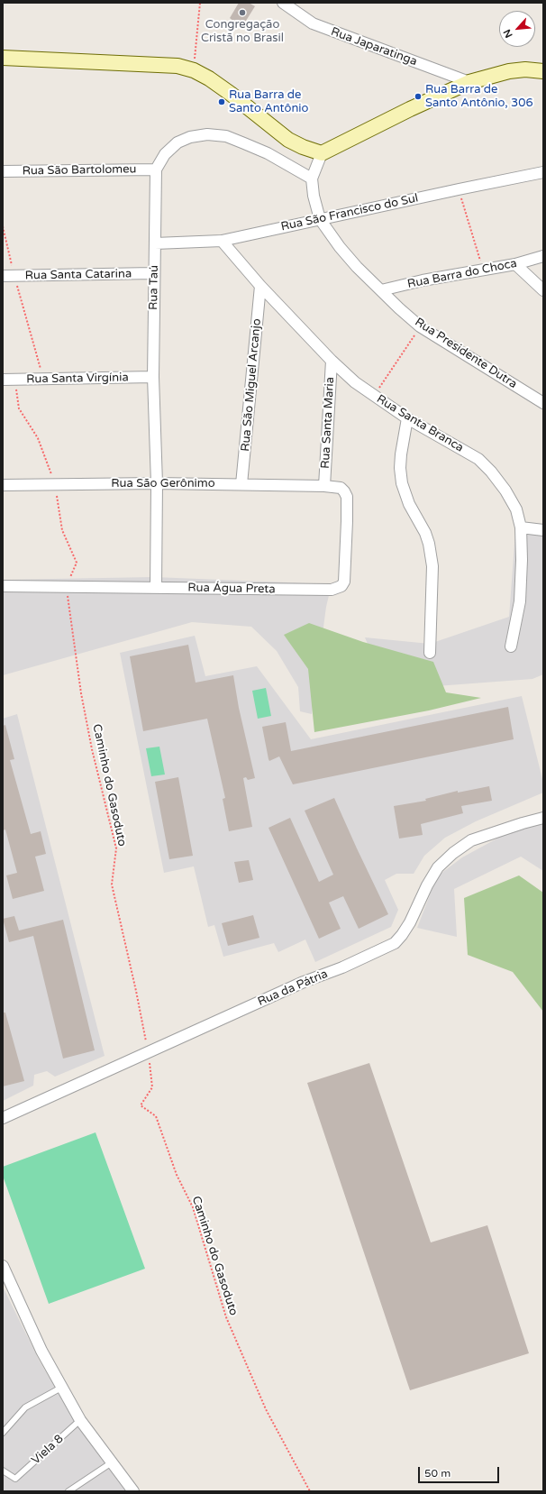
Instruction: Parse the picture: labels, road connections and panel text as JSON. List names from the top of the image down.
{
  "streets": {
    "street": [
      "Rua Japaratinga",
      "Rua São Bartolomeu",
      "Rua São Francisco do Sul",
      "Rua Barra do Choca",
      "Rua Santa Catarina",
      "Rua Taú",
      "Rua Presidente Dutra",
      "Rua Santa Virgínia",
      "Rua São Miguel Arcanjo",
      "Rua Santa Maria",
      "Rua Santa Branca",
      "Rua São Gerônimo",
      "Rua Água Preta",
      "Rua da Pátria"
    ],
    "lane": ["Viela 8"],
    "path": ["Caminho do Gasoduto"]
  },
  "crossings": [
    ["Rua São Bartolomeu", "Rua Taú"],
    ["Rua São Francisco do Sul", "Rua Taú"],
    ["Rua São Francisco do Sul", "Rua Presidente Dutra"],
    ["Rua São Francisco do Sul", "Rua Santa Branca"],
    ["Rua Barra do Choca", "Rua Presidente Dutra"],
    ["Rua Santa Catarina", "Rua Taú"],
    ["Rua Taú", "Rua Santa Virgínia"],
    ["Rua Taú", "Rua São Gerônimo"],
    ["Rua Taú", "Rua Água Preta"],
    ["Rua São Miguel Arcanjo", "Rua Santa Branca"],
    ["Rua São Miguel Arcanjo", "Rua São Gerônimo"],
    ["Rua Santa Maria", "Rua Santa Branca"],
    ["Rua Santa Maria", "Rua São Gerônimo"],
    ["Rua Santa Maria", "Rua Água Preta"],
    ["Rua São Gerônimo", "Rua Água Preta"],
    ["Rua Água Preta", "Caminho do Gasoduto"],
    ["Caminho do Gasoduto", "Rua da Pátria"]
  ],
  "places": ["Congregação Cristã no Brasil", "Rua Barra de Santo Antônio, 306", "Rua Barra de Santo Antônio"],
  "scale_bar": "50 m",
  "north": "bottom left"
}
